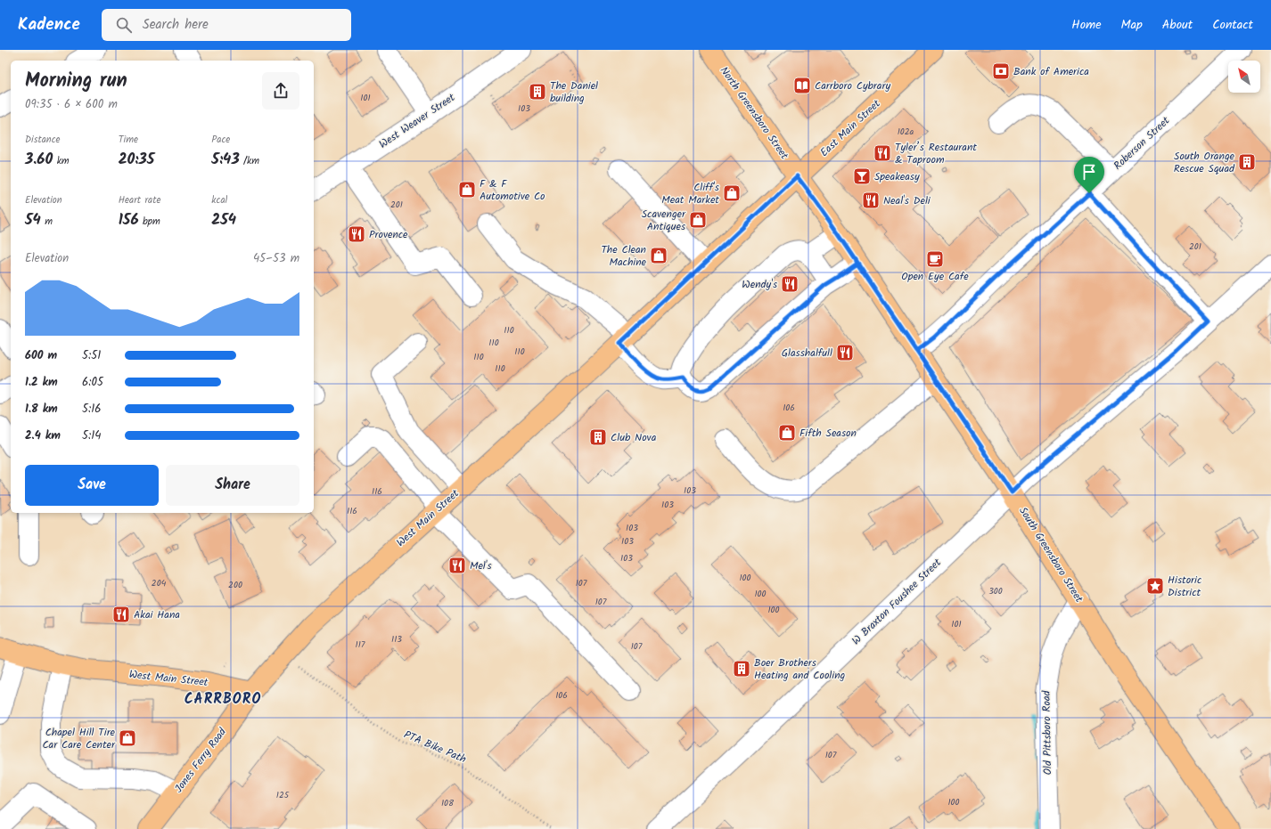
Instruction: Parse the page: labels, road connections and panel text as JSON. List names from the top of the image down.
{
  "streets": {
    "main road": [
      "North Greensboro Street",
      "East Main Street",
      "West Main Street",
      "South Greensboro Street",
      "Jones Ferry Road"
    ],
    "street": [
      "West Weaver Street",
      "Roberson Street",
      "W Braxton Foushee Street",
      "Old Pittsboro Road"
    ],
    "path": ["PTA Bike Path"]
  },
  "crossings": [
    ["North Greensboro Street", "East Main Street"],
    ["North Greensboro Street", "West Main Street"],
    ["North Greensboro Street", "South Greensboro Street"],
    ["East Main Street", "West Main Street"],
    ["East Main Street", "South Greensboro Street"],
    ["Roberson Street", "South Greensboro Street"],
    ["West Main Street", "South Greensboro Street"],
    ["West Main Street", "Jones Ferry Road"],
    ["South Greensboro Street", "W Braxton Foushee Street"],
    ["South Greensboro Street", "Old Pittsboro Road"]
  ],
  "districts": ["CARRBORO"],
  "places": {
    "bank": ["Bank of America"],
    "library": ["Carrboro Cybrary"],
    "building": [
      "The Daniel building",
      "South Orange Rescue Squad",
      "Club Nova",
      "Boer Brothers Heating and Cooling"
    ],
    "restaurant": [
      "Tyler’s Restaurant & Taproom",
      "Neal's Deli",
      "Provence",
      "Wendy's",
      "Glasshalfull",
      "Mel's",
      "Akai Hana"
    ],
    "bar": ["Speakeasy"],
    "shop": [
      "F & F Automotive Co",
      "Cliff's Meat Market",
      "Scavenger Antiques",
      "The Clean Machine",
      "Fifth Season",
      "Chapel Hill Tire Car Care Center"
    ],
    "cafe": ["Open Eye Cafe"],
    "place": ["Historic District"]
  },
  "house_numbers": [
    "101",
    "103",
    "102a",
    "201",
    "201",
    "110",
    "110",
    "110",
    "110",
    "110",
    "106",
    "103",
    "116",
    "103",
    "116",
    "103",
    "103",
    "103",
    "100",
    "204",
    "107",
    "200",
    "300",
    "100",
    "107",
    "100",
    "101",
    "113",
    "117",
    "107",
    "106",
    "107",
    "125",
    "100",
    "108"
  ],
  "north": "top left",
  "page": {
    "header": "Kadence",
    "search": "Search here",
    "nav": [
      "Home",
      "Map",
      "About",
      "Contact"
    ],
    "heading": ["Morning run", "09:35 · 6 × 600 m"],
    "stats": [
      ["Distance", "3.60 km"],
      ["Time", "20:35"],
      ["Pace", "5:43 /km"],
      ["Elevation", "54 m"],
      ["Heart rate", "156 bpm"],
      ["kcal", "254"]
    ],
    "chart": ["Elevation", "45–53 m"],
    "list": [
      {
        "name": "600 m",
        "note": "5:51"
      },
      {
        "name": "1.2 km",
        "note": "6:05"
      },
      {
        "name": "1.8 km",
        "note": "5:16"
      },
      {
        "name": "2.4 km",
        "note": "5:14"
      }
    ],
    "buttons": ["Save", "Share"]
  }
}
